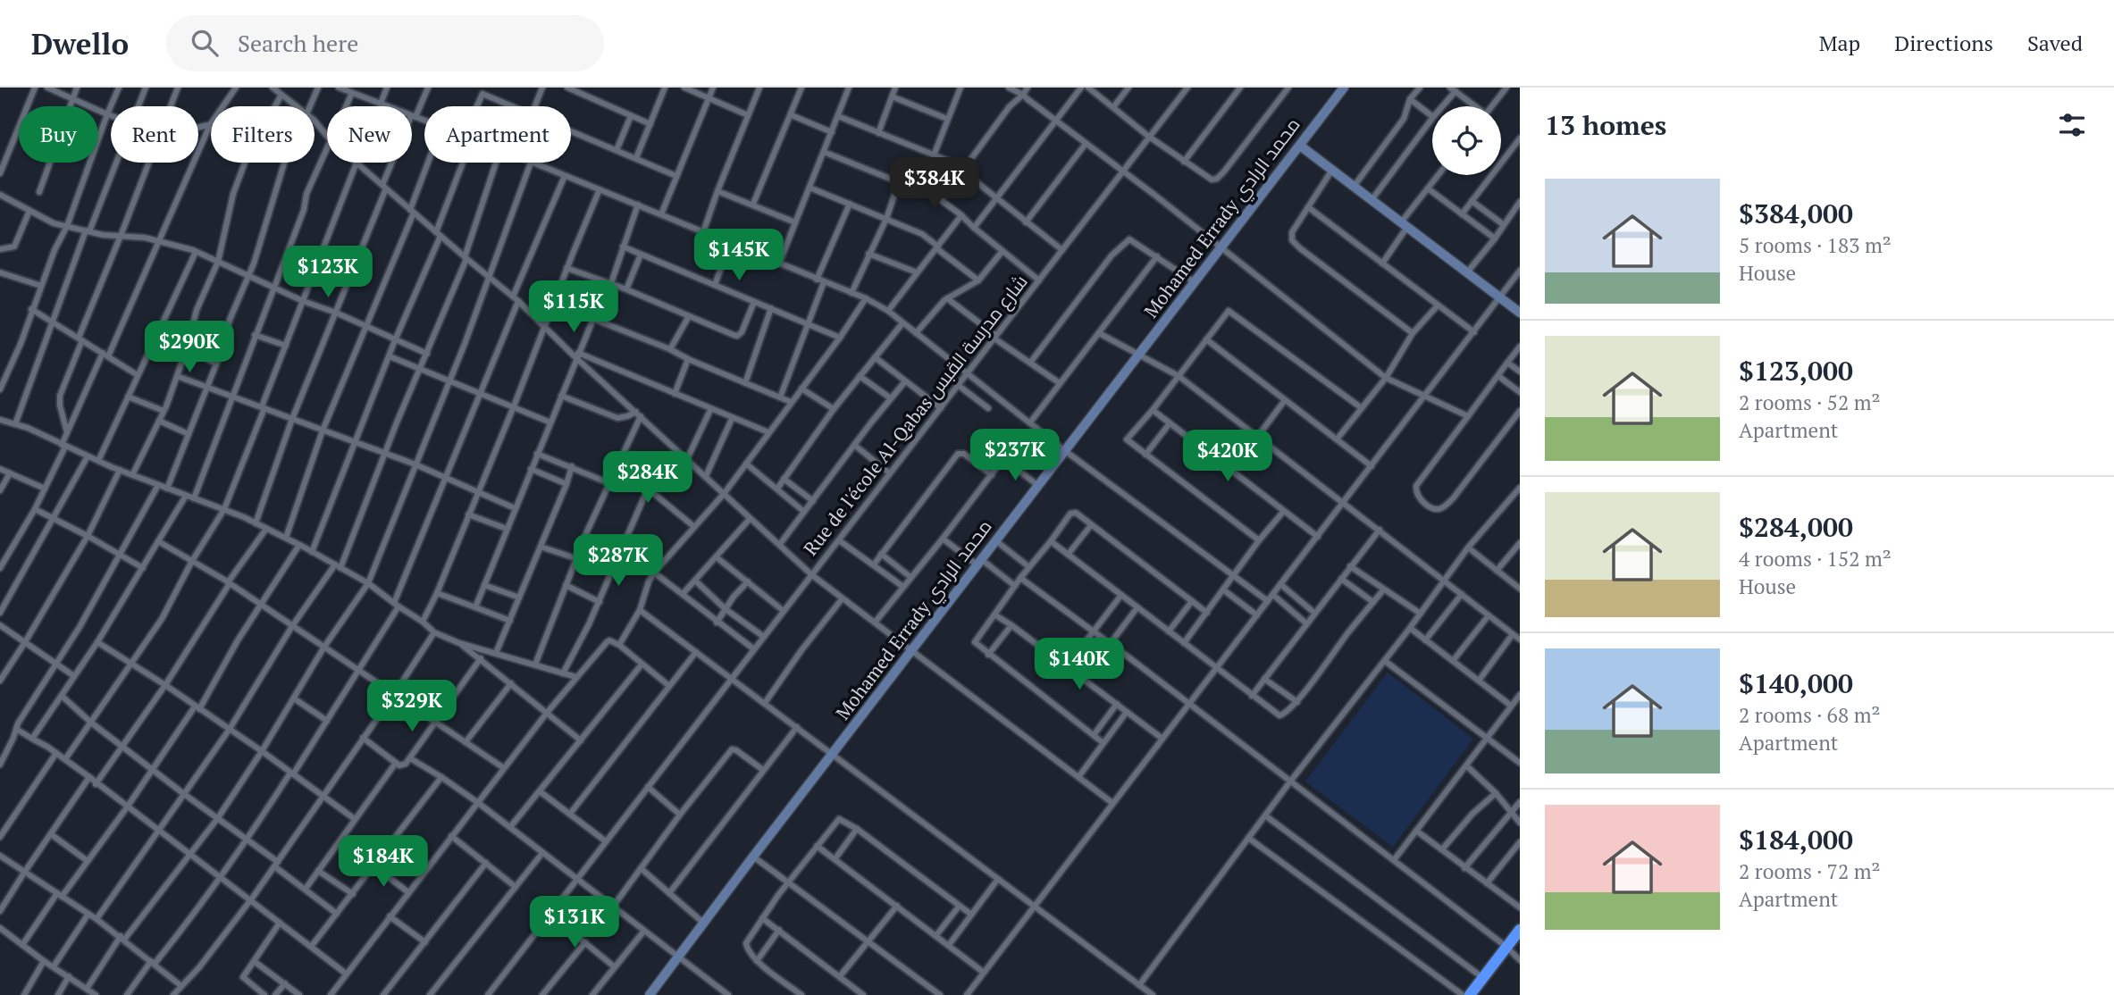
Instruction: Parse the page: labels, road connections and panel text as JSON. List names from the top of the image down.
{
  "streets": {
    "street": ["Mohamed Errady محمد الرادي", "Rue de l'école Al-Qabas شارع مدرسة القبس"]
  },
  "page": {
    "header": "Dwello",
    "search": "Search here",
    "nav": ["Map", "Directions", "Saved"],
    "heading": "13 homes",
    "chip": [
      "Buy",
      "Rent",
      "Filters",
      "New",
      "Apartment"
    ],
    "price": [
      "$384K",
      "$145K",
      "$123K",
      "$115K",
      "$290K",
      "$237K",
      "$420K",
      "$284K",
      "$287K",
      "$140K",
      "$329K",
      "$184K",
      "$131K"
    ],
    "list": [
      {
        "name": "$384,000",
        "note": "5 rooms · 183 m² · House"
      },
      {
        "name": "$123,000",
        "note": "2 rooms · 52 m² · Apartment"
      },
      {
        "name": "$284,000",
        "note": "4 rooms · 152 m² · House"
      },
      {
        "name": "$140,000",
        "note": "2 rooms · 68 m² · Apartment"
      },
      {
        "name": "$184,000",
        "note": "2 rooms · 72 m² · Apartment"
      }
    ]
  }
}
